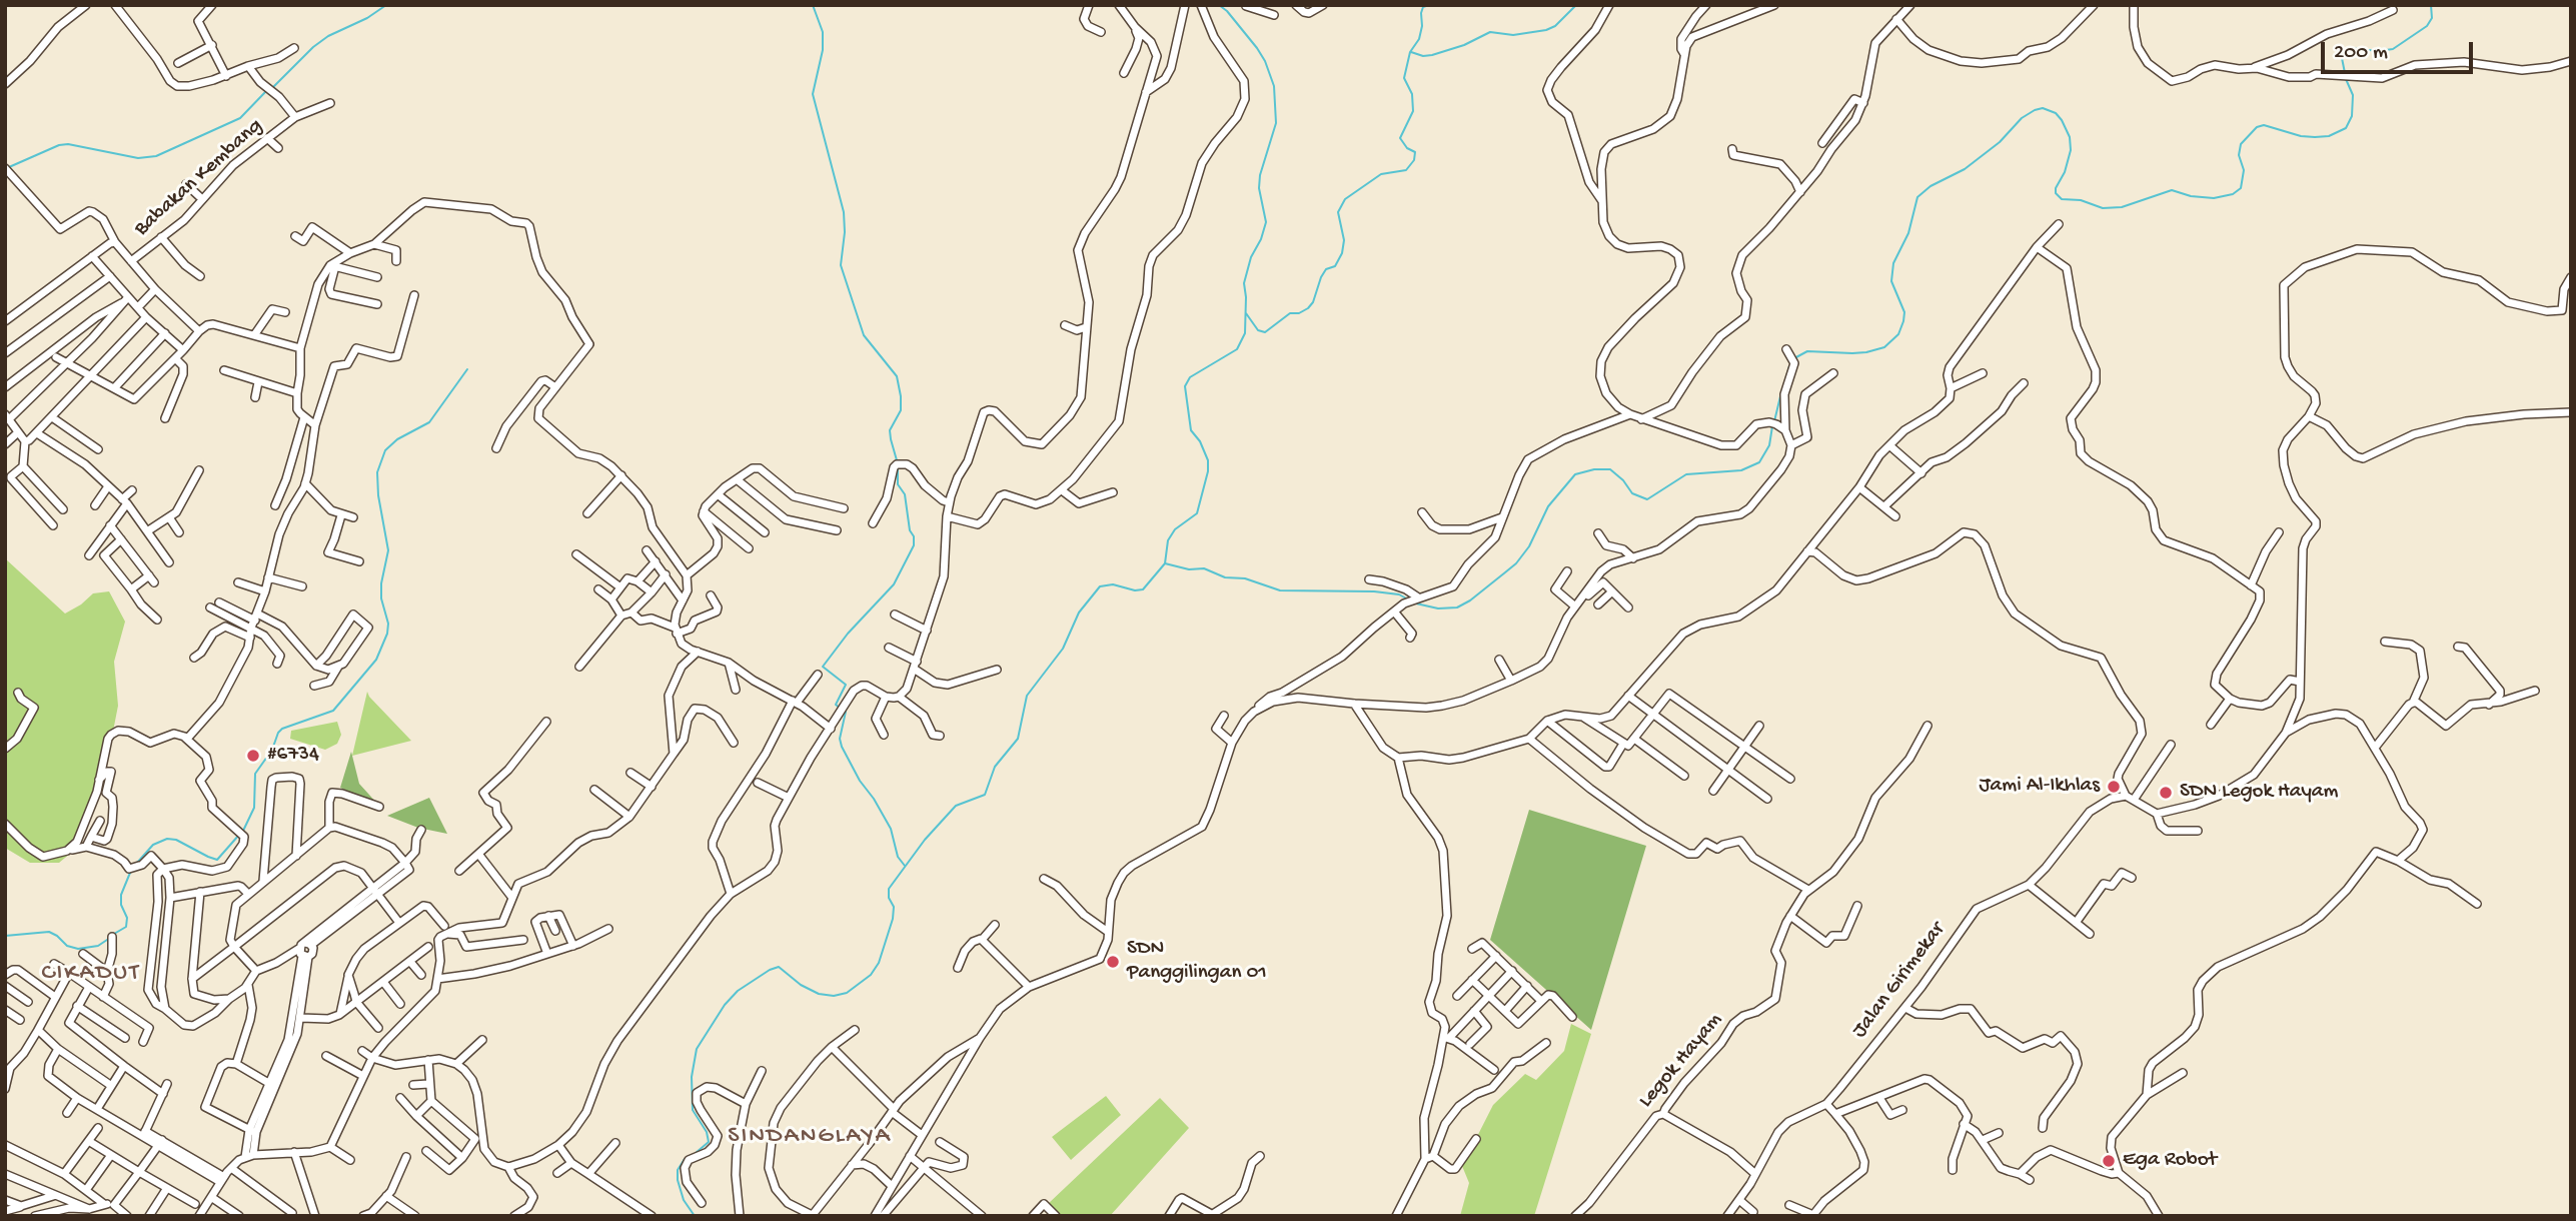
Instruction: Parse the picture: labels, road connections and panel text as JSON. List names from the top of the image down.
{
  "streets": {
    "street": ["Babakan Kembang", "Jalan Girimekar", "Legok Hayam"]
  },
  "districts": ["CIKADUT", "SINDANGLAYA"],
  "places": [
    "#6734",
    "Jami Al-Ikhlas",
    "SDN Legok Hayam",
    "SDN Panggilingan 01",
    "Ega Robot"
  ],
  "scale_bar": "200 m"
}
